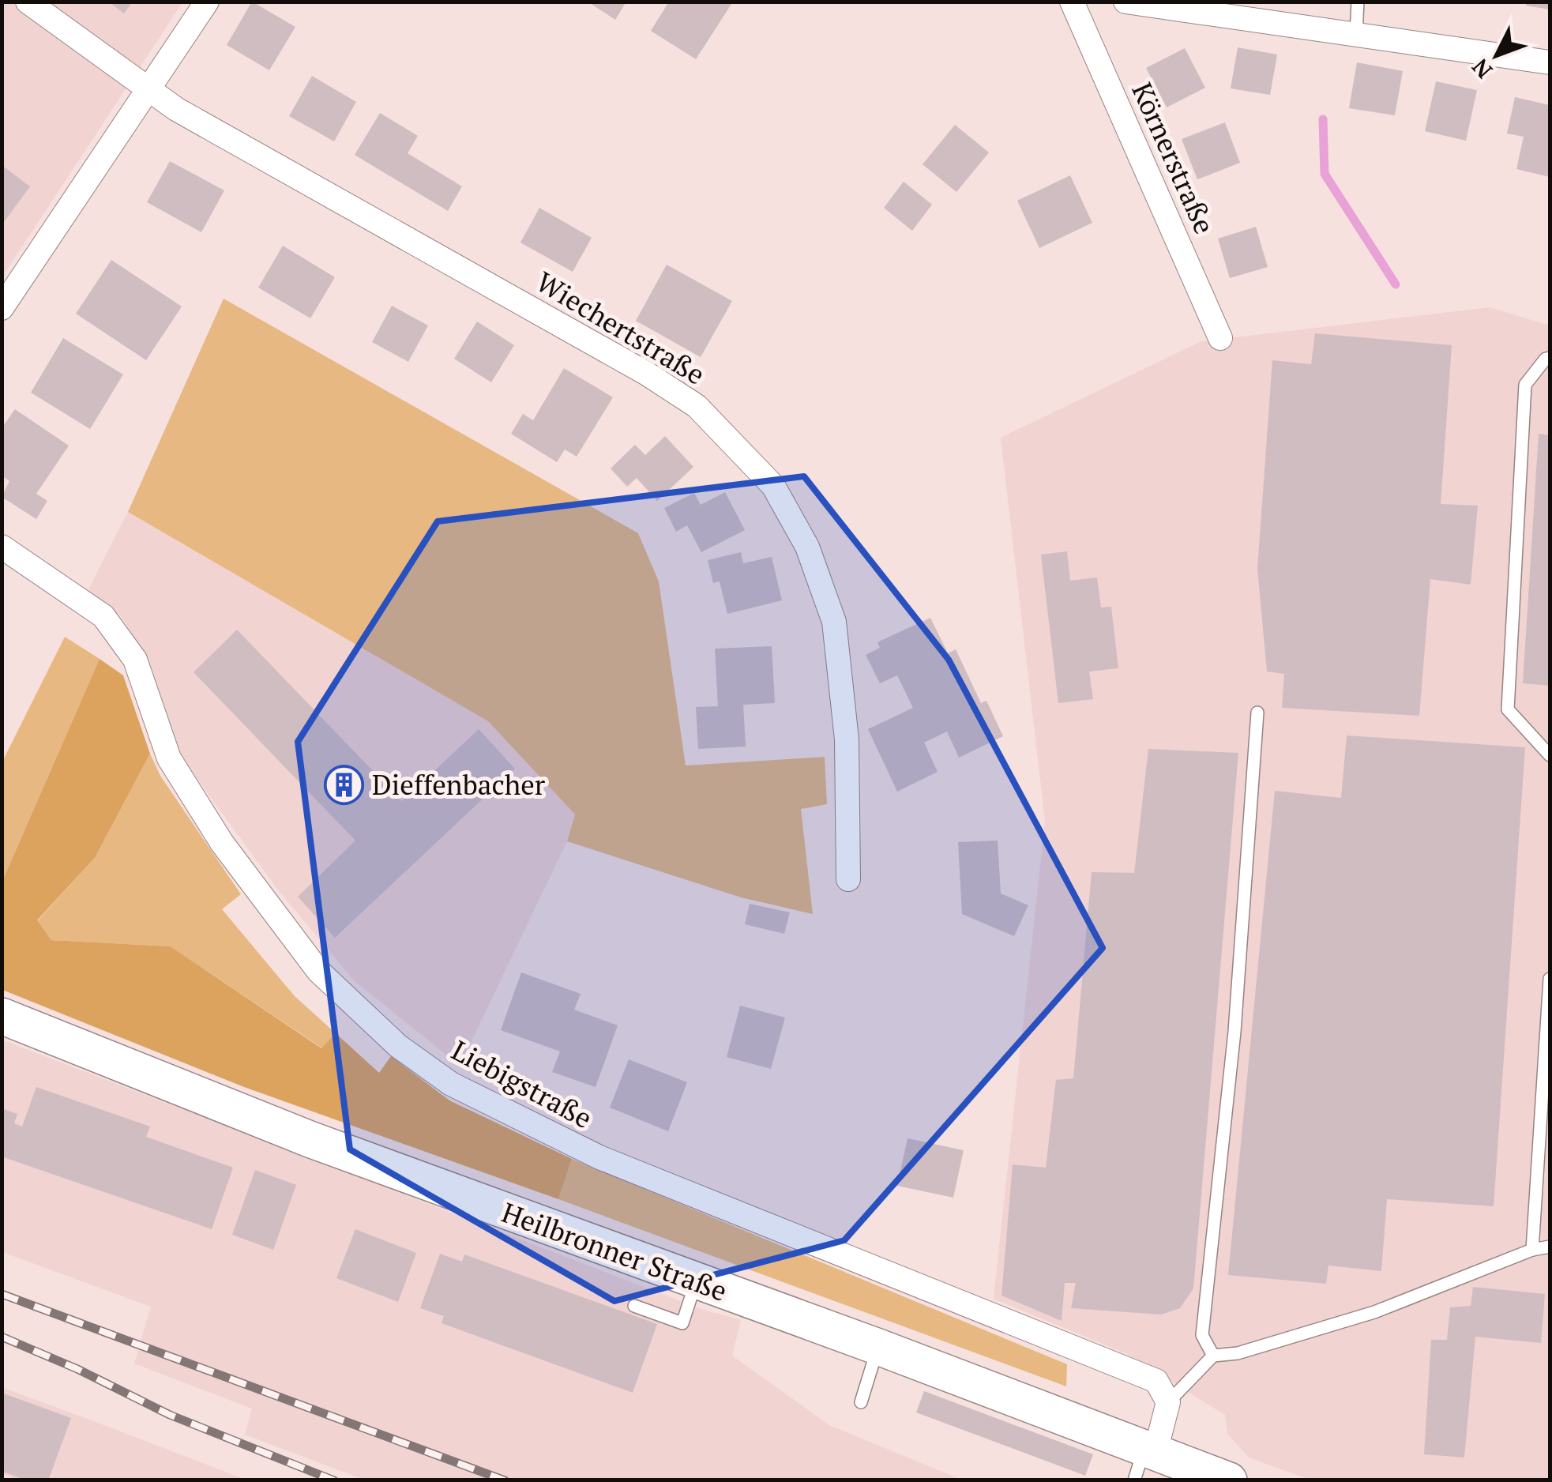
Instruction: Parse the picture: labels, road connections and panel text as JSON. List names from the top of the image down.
{
  "streets": {
    "street": [
      "Körnerstraße",
      "Wiechertstraße",
      "Liebigstraße",
      "Heilbronner Straße"
    ]
  },
  "places": {
    "building": ["Dieffenbacher"]
  },
  "north": "bottom left"
}
